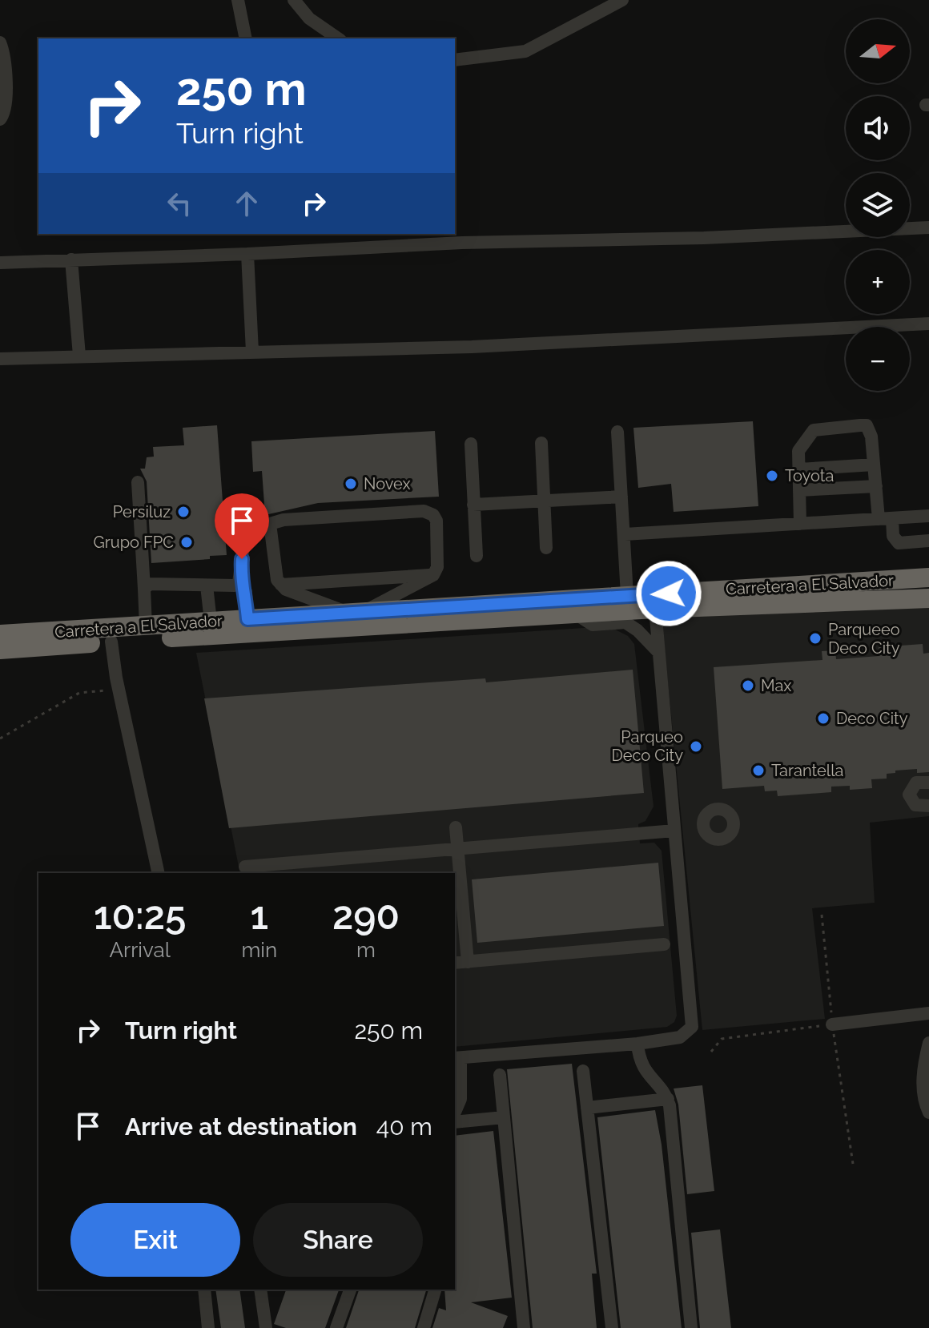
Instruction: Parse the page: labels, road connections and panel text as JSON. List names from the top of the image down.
{
  "streets": {
    "highway": ["Carretera a El Salvador"]
  },
  "places": [
    "Toyota",
    "Novex",
    "Persiluz",
    "Grupo FPC",
    "Parqueeo Deco City",
    "Max",
    "Deco City",
    "Parqueo Deco City",
    "Tarantella"
  ],
  "north": "right",
  "page": {
    "map_buttons": ["+", "−"],
    "turn": ["250 m", "Turn right"],
    "eta": [
      "10:25",
      "Arrival",
      "1",
      "min",
      "290",
      "m"
    ],
    "list": [
      {
        "name": "Turn right",
        "value": "250 m"
      },
      {
        "name": "Arrive at destination",
        "value": "40 m"
      }
    ],
    "buttons": ["Exit", "Share"]
  }
}
